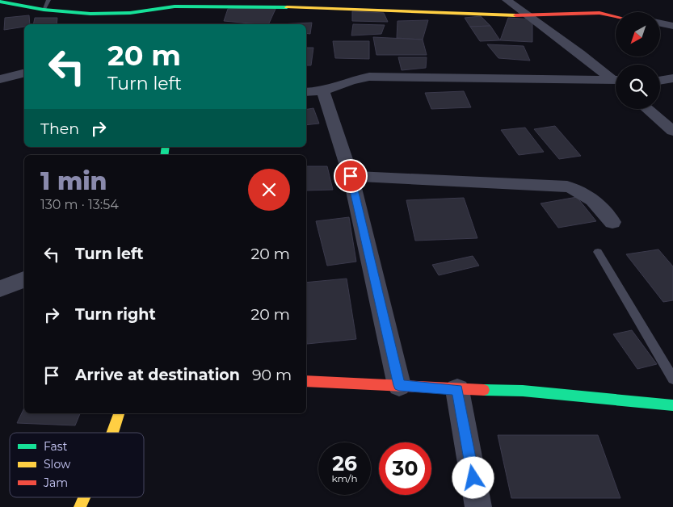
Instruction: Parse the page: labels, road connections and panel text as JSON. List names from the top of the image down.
{
  "legend": ["Fast", "Slow", "Jam"],
  "north": "bottom left",
  "page": {
    "turn": ["20 m", "Turn left"],
    "then": "Then",
    "heading": ["1 min", "130 m · 13:54"],
    "list": [
      {
        "name": "Turn left",
        "value": "20 m"
      },
      {
        "name": "Turn right",
        "value": "20 m"
      },
      {
        "name": "Arrive at destination",
        "value": "90 m"
      }
    ],
    "speed": "26 km/h",
    "limit": "30"
  }
}
